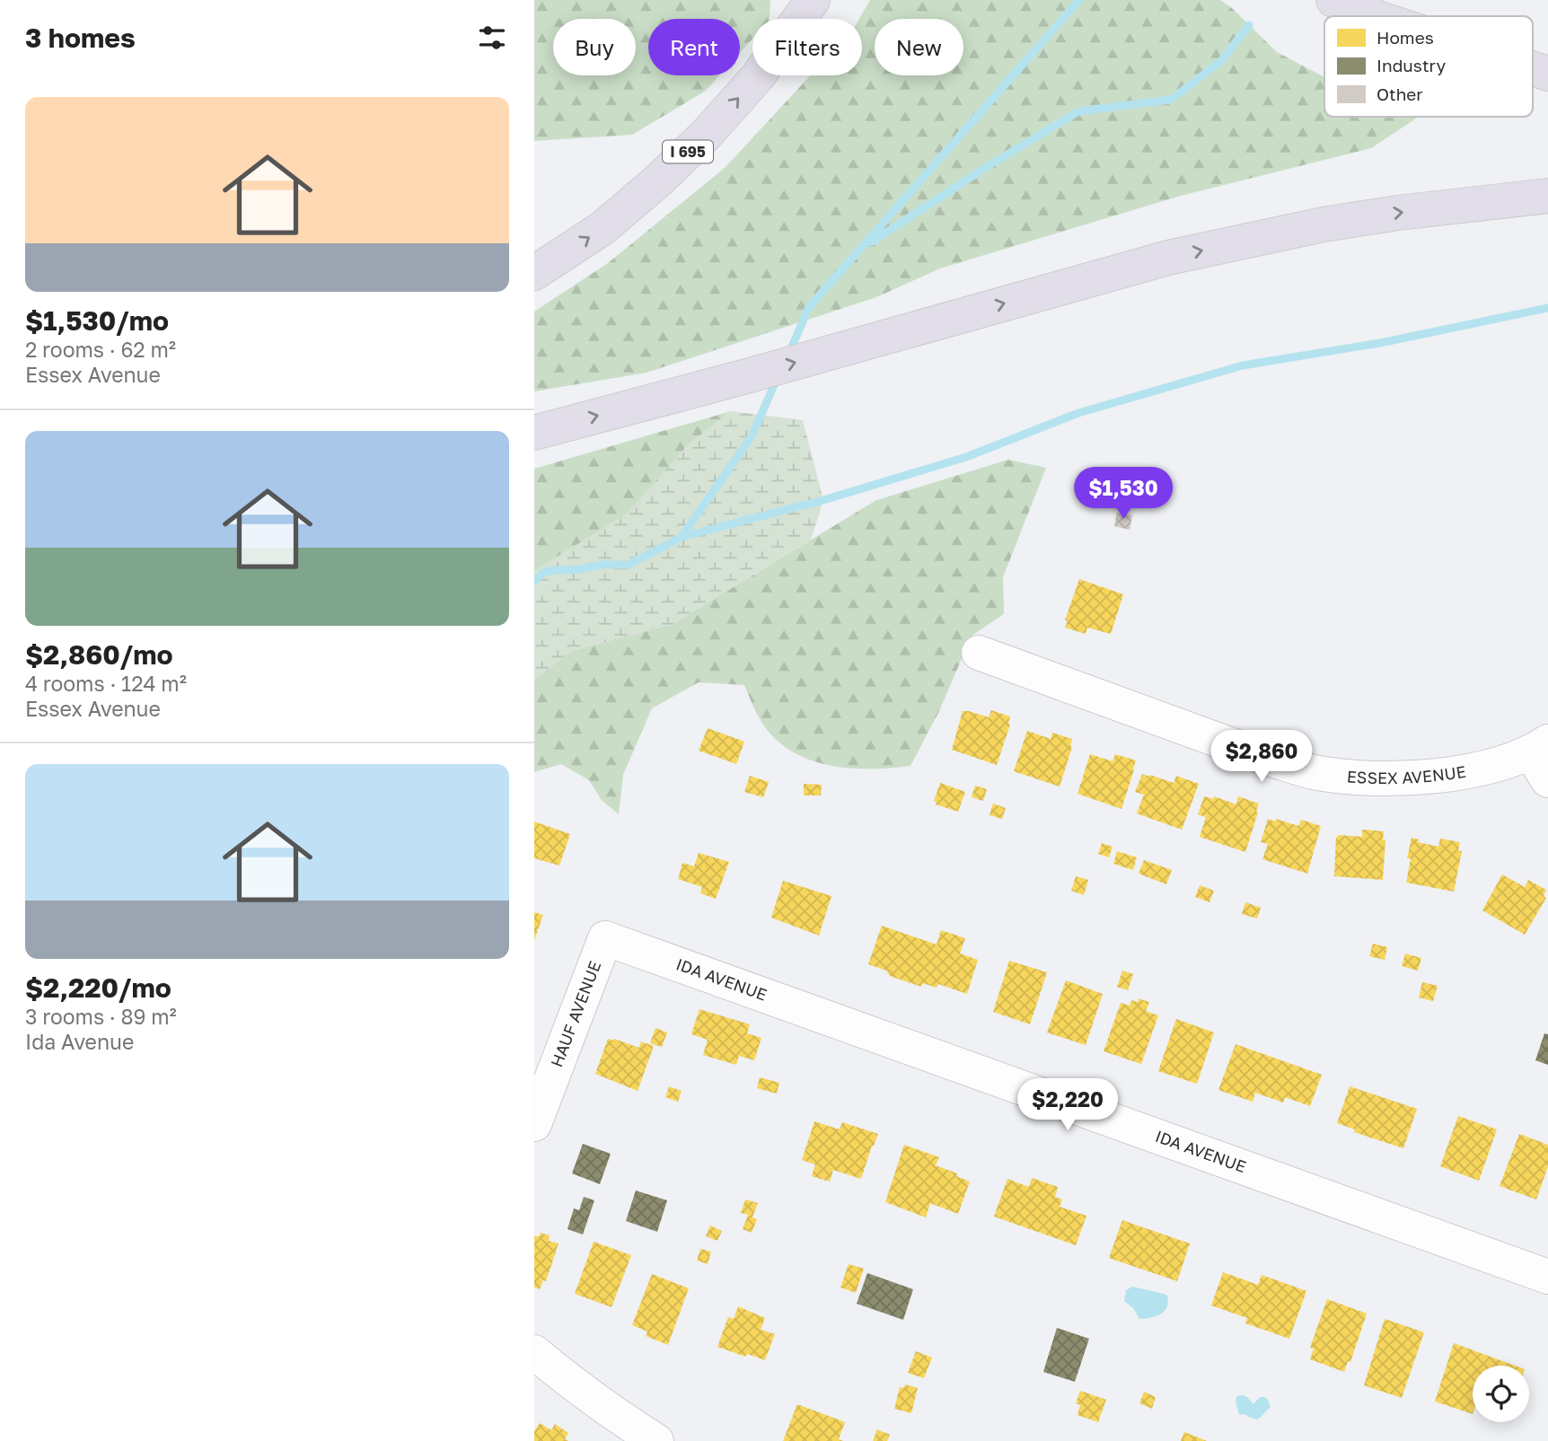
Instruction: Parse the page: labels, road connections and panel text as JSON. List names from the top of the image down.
{
  "streets": {
    "highway": ["I 695"],
    "street": ["ESSEX AVENUE", "IDA AVENUE", "HAUF AVENUE"]
  },
  "crossings": [
    ["IDA AVENUE", "HAUF AVENUE"]
  ],
  "legend": ["Homes", "Industry", "Other"],
  "page": {
    "heading": "3 homes",
    "chip": [
      "Buy",
      "Rent",
      "Filters",
      "New"
    ],
    "list": [
      {
        "name": "$1,530/mo",
        "note": "2 rooms · 62 m² · Essex Avenue"
      },
      {
        "name": "$2,860/mo",
        "note": "4 rooms · 124 m² · Essex Avenue"
      },
      {
        "name": "$2,220/mo",
        "note": "3 rooms · 89 m² · Ida Avenue"
      }
    ],
    "price": ["$1,530", "$2,860", "$2,220"]
  }
}
